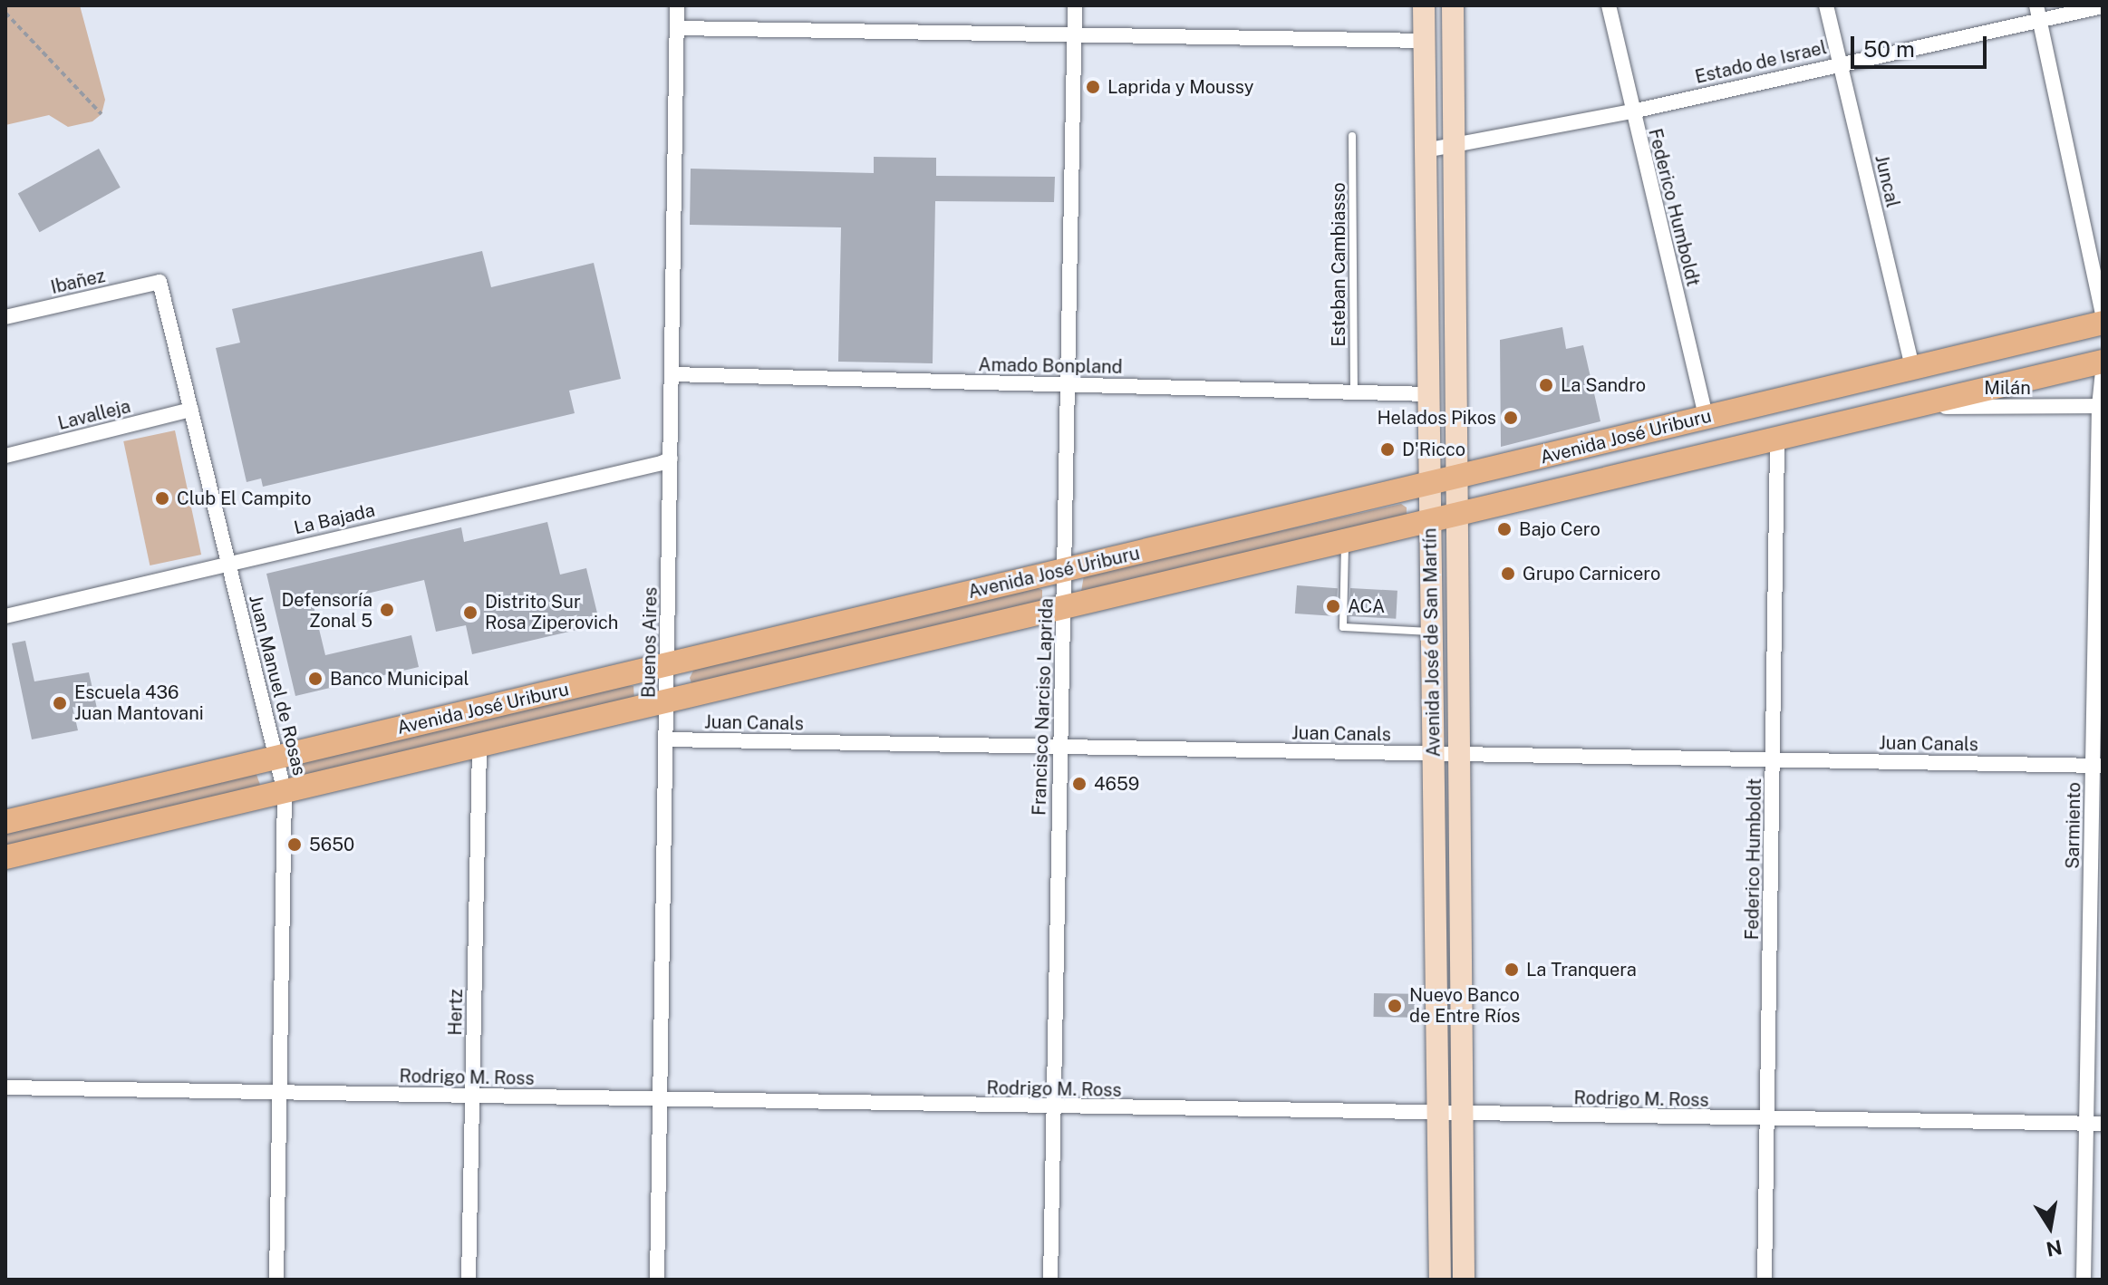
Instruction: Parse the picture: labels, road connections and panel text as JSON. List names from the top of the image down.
{
  "streets": {
    "main road": ["Avenida José Uriburu", "Avenida José de San Martín"],
    "street": [
      "Estado de Israel",
      "Juncal",
      "Federico Humboldt",
      "Ibañez",
      "Amado Bonpland",
      "Milán",
      "Lavalleja",
      "La Bajada",
      "Buenos Aires",
      "Juan Manuel de Rosas",
      "Francisco Narciso Laprida",
      "Juan Canals",
      "Sarmiento",
      "Hertz",
      "Rodrigo M. Ross"
    ],
    "lane": ["Esteban Cambiasso"]
  },
  "crossings": [
    ["Estado de Israel", "Juncal"],
    ["Estado de Israel", "Federico Humboldt"],
    ["Estado de Israel", "Avenida José de San Martín"],
    ["Juncal", "Avenida José Uriburu"],
    ["Federico Humboldt", "Avenida José Uriburu"],
    ["Federico Humboldt", "Juan Canals"],
    ["Federico Humboldt", "Rodrigo M. Ross"],
    ["Esteban Cambiasso", "Amado Bonpland"],
    ["Ibañez", "Juan Manuel de Rosas"],
    ["Amado Bonpland", "Buenos Aires"],
    ["Amado Bonpland", "Avenida José de San Martín"],
    ["Amado Bonpland", "Francisco Narciso Laprida"],
    ["Milán", "Avenida José Uriburu"],
    ["Milán", "Sarmiento"],
    ["Lavalleja", "Juan Manuel de Rosas"],
    ["Avenida José Uriburu", "Buenos Aires"],
    ["Avenida José Uriburu", "Avenida José de San Martín"],
    ["Avenida José Uriburu", "Juan Manuel de Rosas"],
    ["Avenida José Uriburu", "Francisco Narciso Laprida"],
    ["Avenida José Uriburu", "Hertz"],
    ["La Bajada", "Buenos Aires"],
    ["La Bajada", "Juan Manuel de Rosas"],
    ["Buenos Aires", "Juan Canals"],
    ["Buenos Aires", "Rodrigo M. Ross"],
    ["Avenida José de San Martín", "Juan Canals"],
    ["Avenida José de San Martín", "Rodrigo M. Ross"],
    ["Juan Manuel de Rosas", "Rodrigo M. Ross"],
    ["Francisco Narciso Laprida", "Juan Canals"],
    ["Francisco Narciso Laprida", "Rodrigo M. Ross"],
    ["Juan Canals", "Sarmiento"],
    ["Sarmiento", "Rodrigo M. Ross"],
    ["Hertz", "Rodrigo M. Ross"]
  ],
  "places": [
    "Laprida y Moussy",
    "La Sandro",
    "Helados Pikos",
    "D'Ricco",
    "Club El Campito",
    "Bajo Cero",
    "Grupo Carnicero",
    "ACA",
    "Defensoría Zonal 5",
    "Distrito Sur Rosa Ziperovich",
    "Banco Municipal",
    "Escuela 436 Juan Mantovani",
    "4659",
    "5650",
    "La Tranquera",
    "Nuevo Banco de Entre Ríos"
  ],
  "scale_bar": "50 m",
  "north": "bottom"
}
